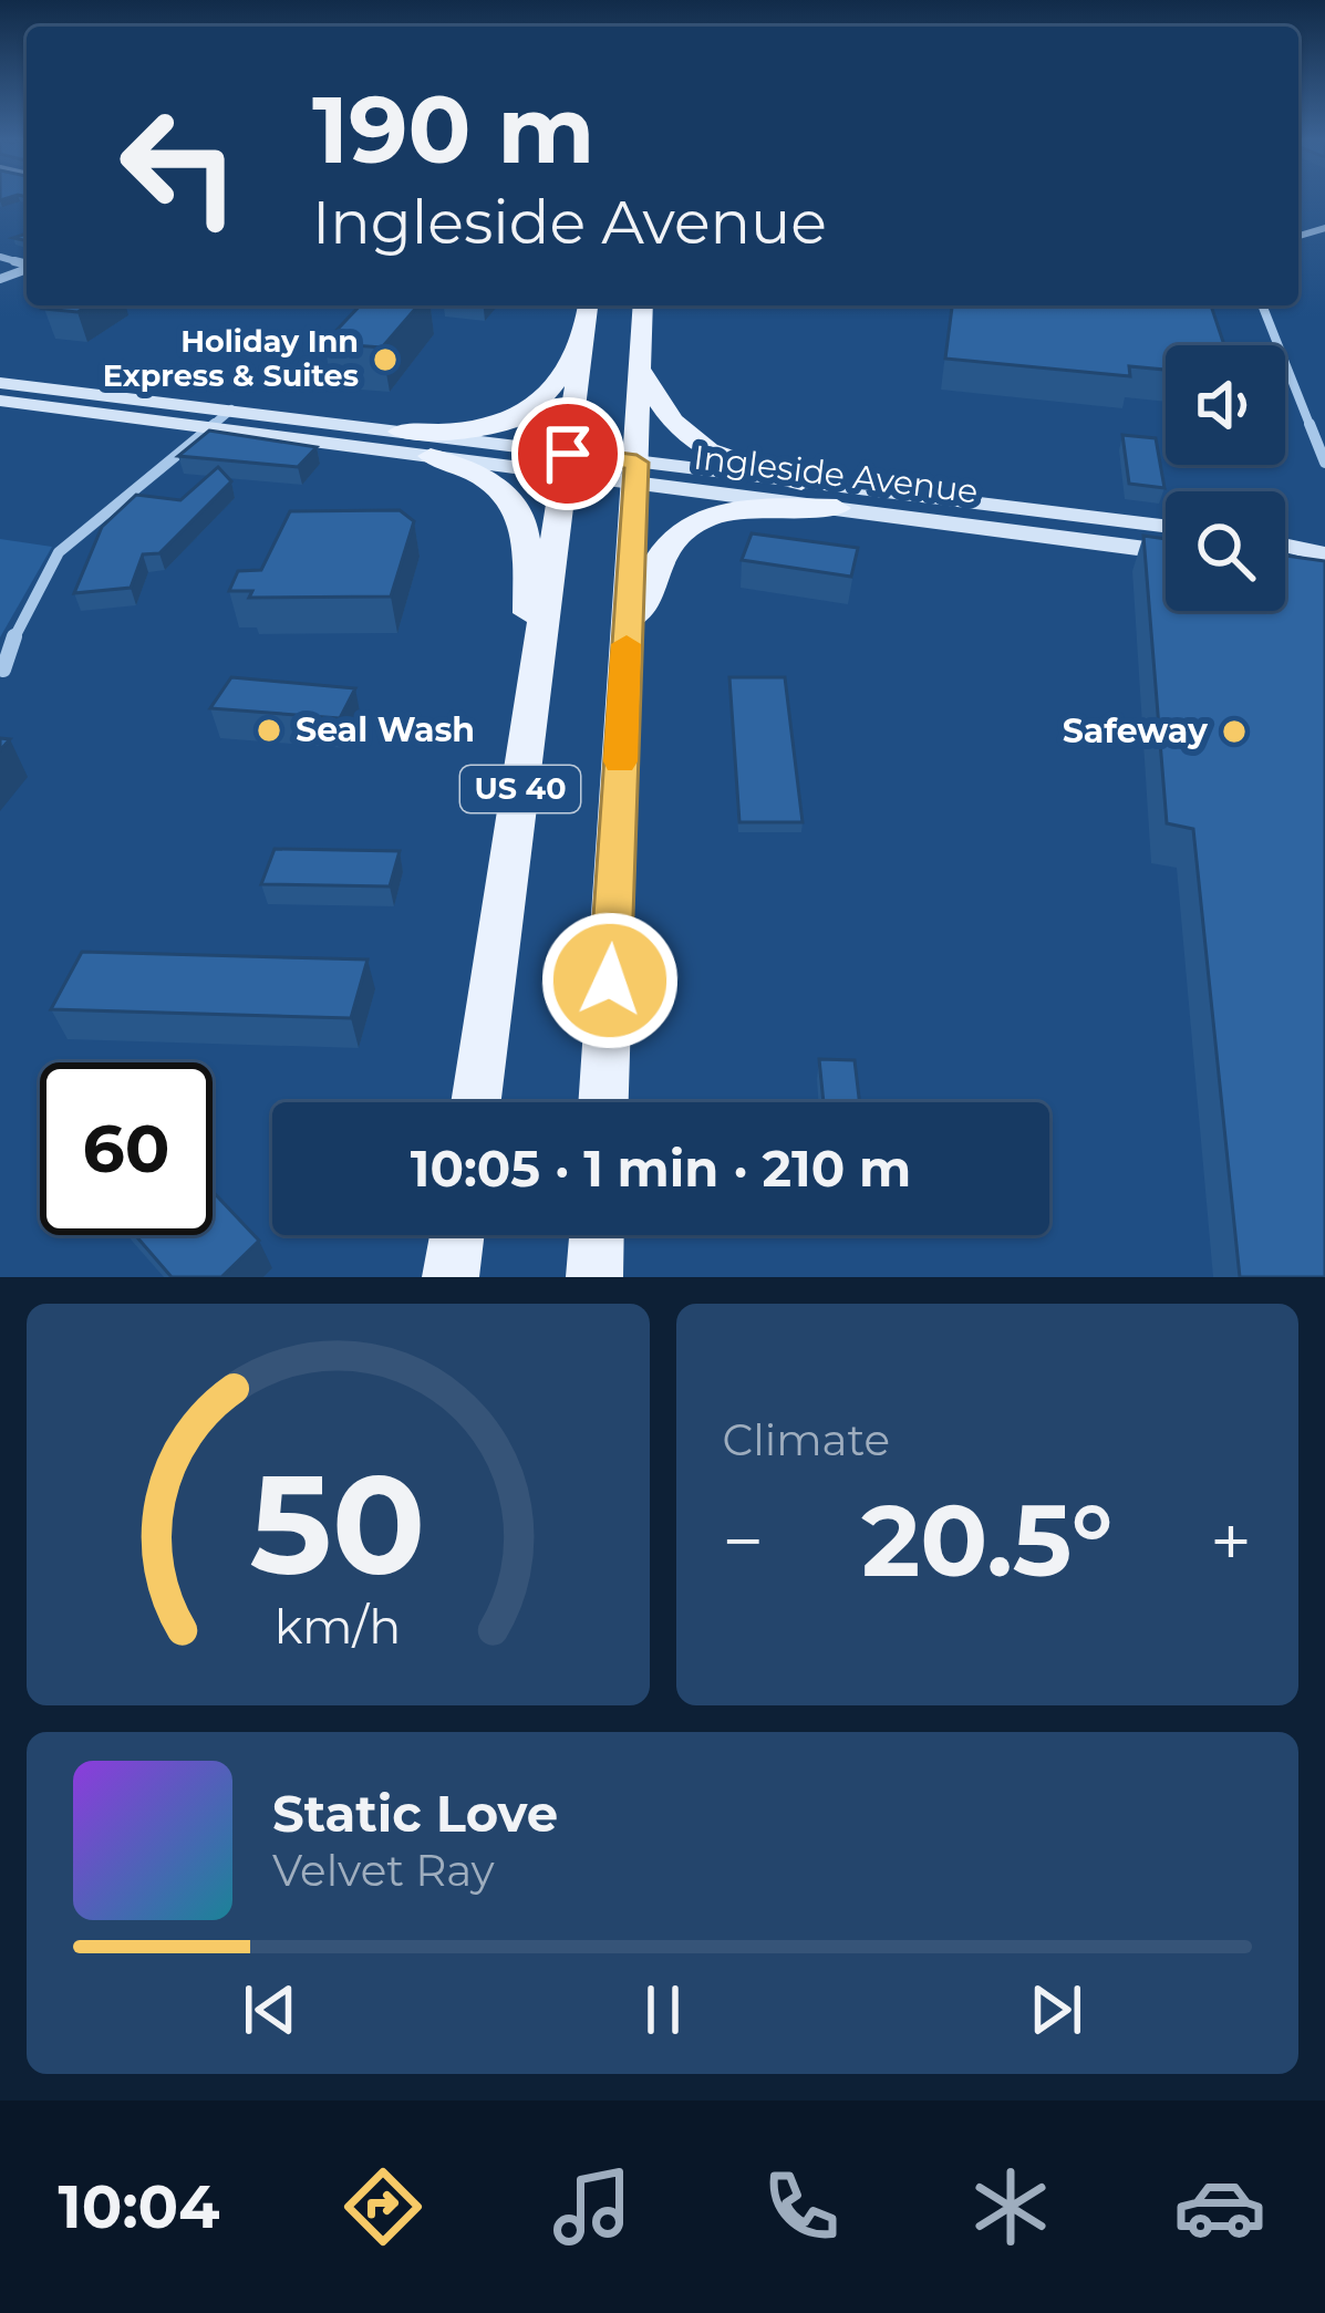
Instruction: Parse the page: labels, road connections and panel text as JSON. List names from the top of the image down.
{
  "streets": {
    "main road": ["Ingleside Avenue", "US 40"]
  },
  "crossings": [
    ["Ingleside Avenue", "US 40"]
  ],
  "places": ["Holiday Inn Express & Suites", "Seal Wash", "Safeway"],
  "page": {
    "turn": ["190 m", "Ingleside Avenue"],
    "limit": "60",
    "trip": "10:05 · 1 min · 210 m",
    "tile": "Climate",
    "heat": ["−", "20.5°", "+"],
    "song": ["Static Love", "Velvet Ray"],
    "tabs": "10:04",
    "gauge": ["50", "km/h"]
  }
}
